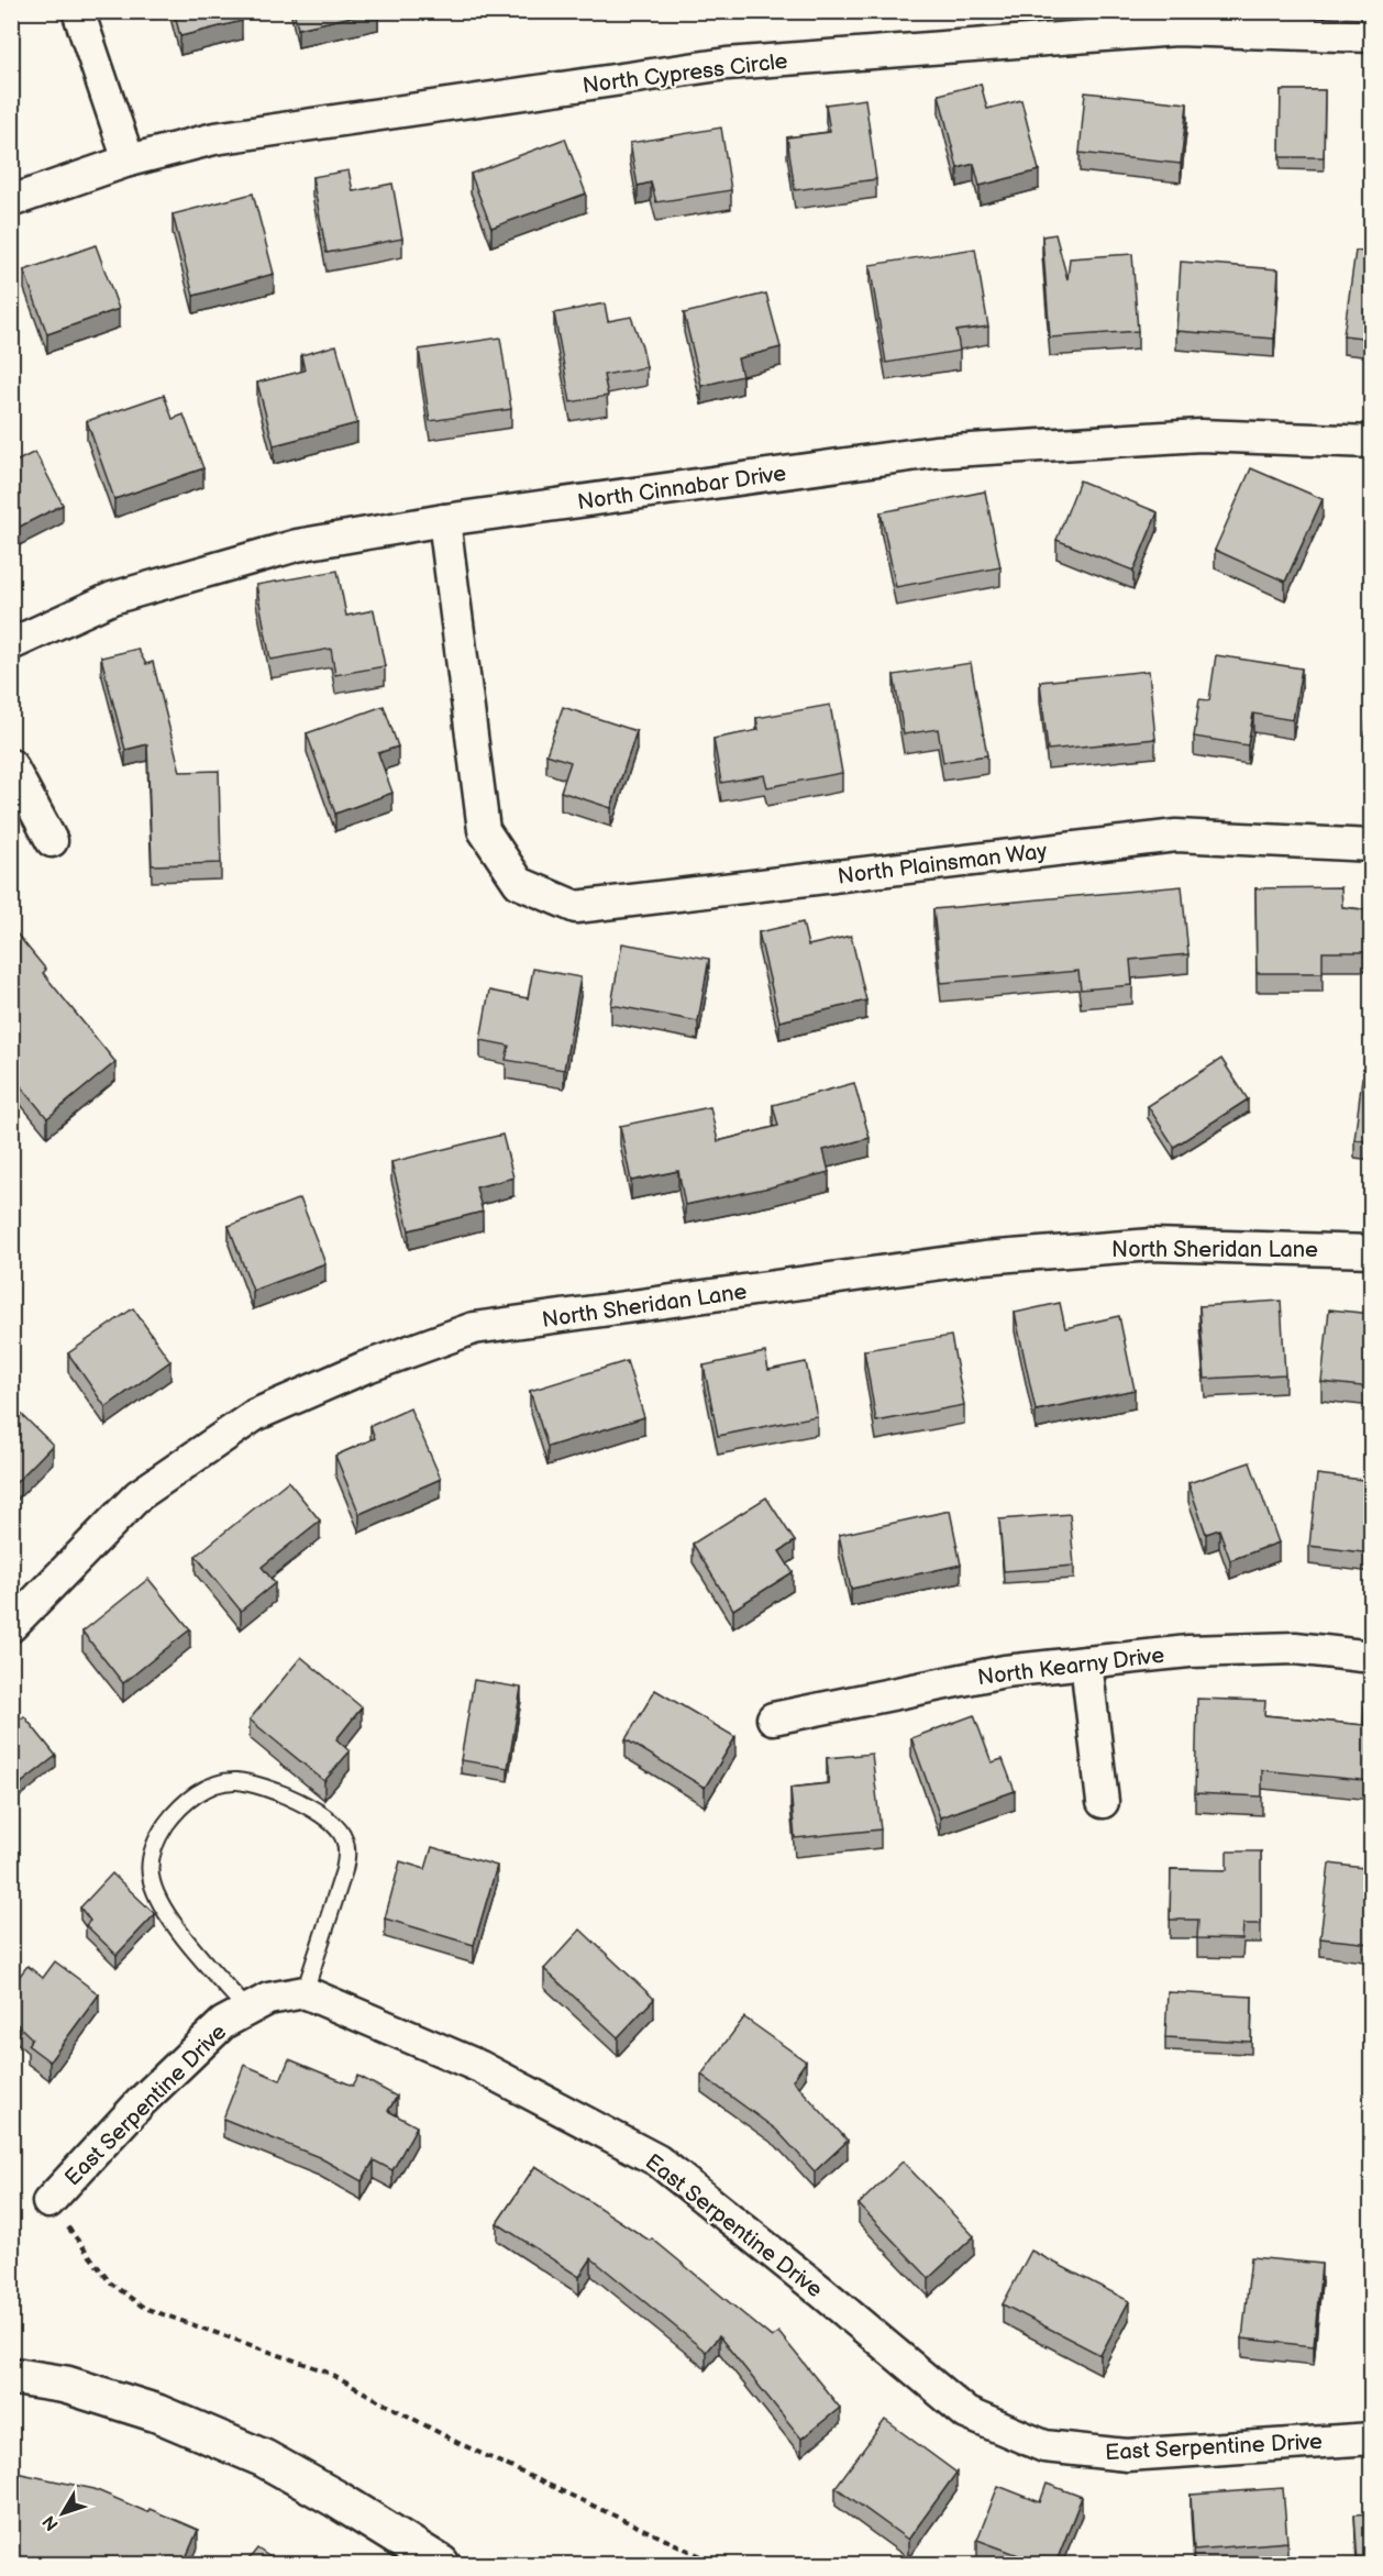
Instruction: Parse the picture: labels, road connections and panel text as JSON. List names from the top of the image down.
{
  "streets": {
    "street": [
      "North Cypress Circle",
      "North Cinnabar Drive",
      "North Plainsman Way",
      "North Sheridan Lane",
      "North Kearny Drive",
      "East Serpentine Drive"
    ]
  },
  "crossings": [
    ["North Cinnabar Drive", "North Plainsman Way"]
  ],
  "north": "bottom left"
}
